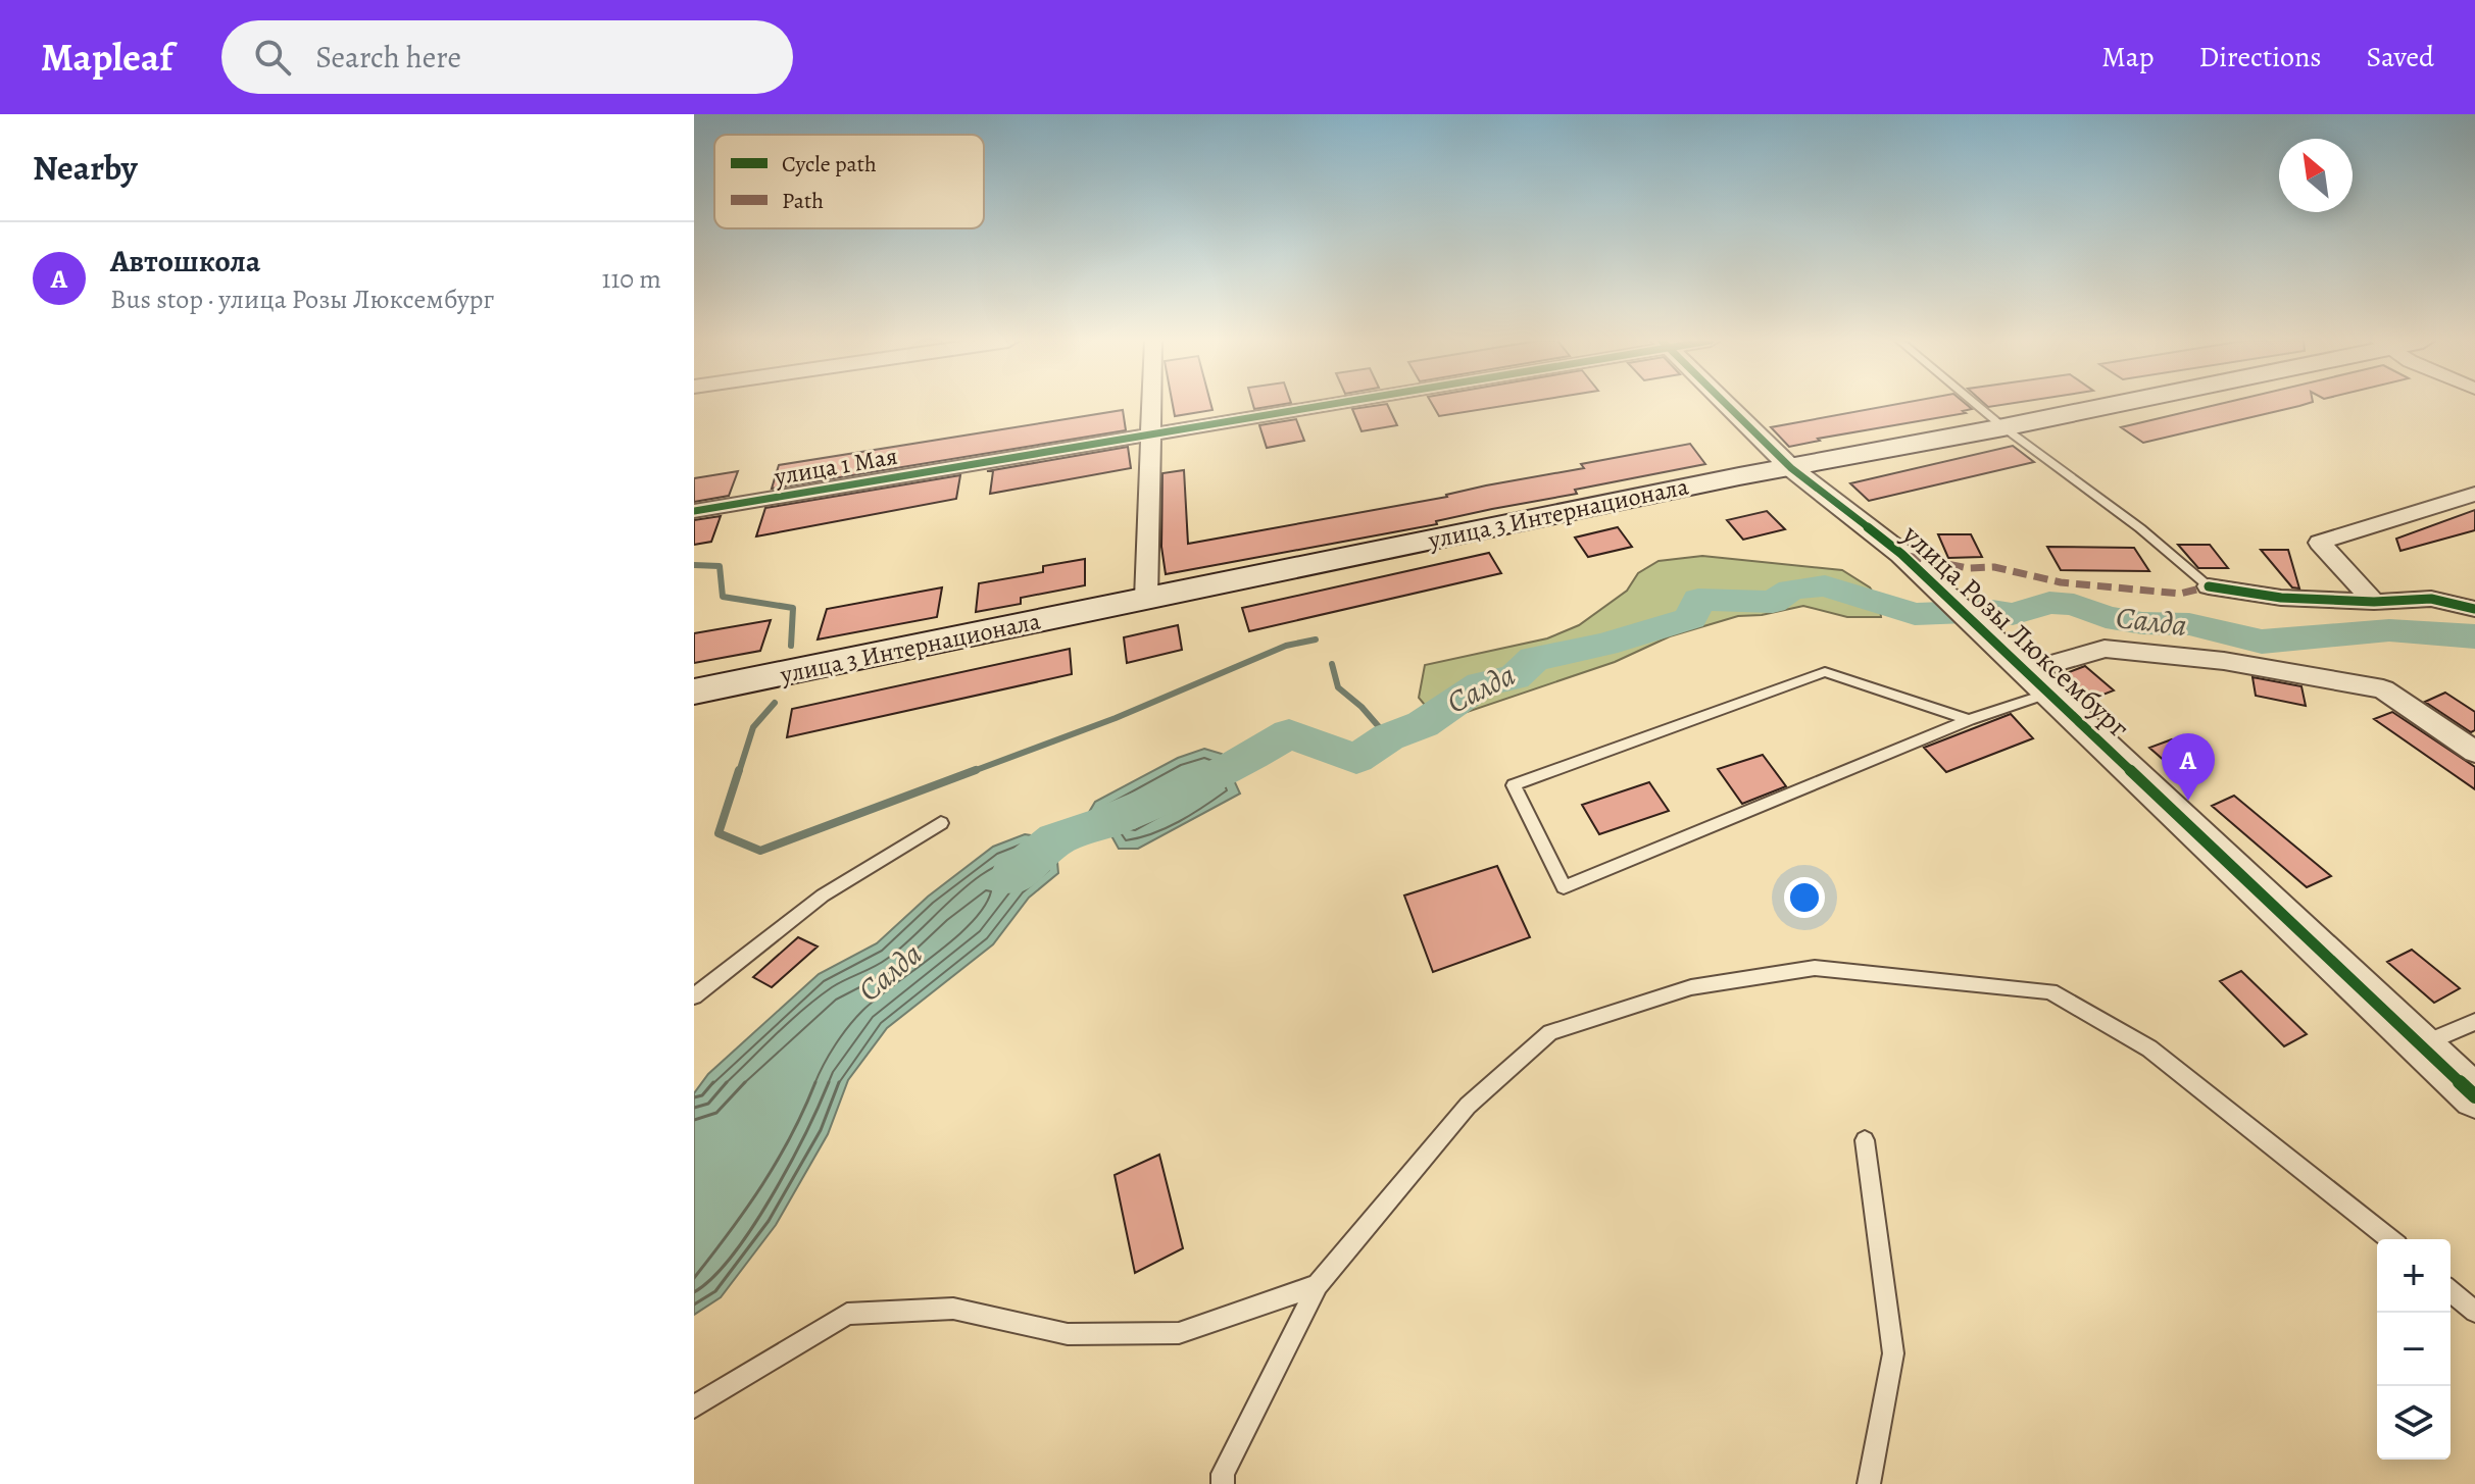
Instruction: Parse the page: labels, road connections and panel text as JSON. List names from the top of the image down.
{
  "streets": {
    "main road": ["улица 3 Интернационала"],
    "street": ["улица 1 Мая", "улица Розы Люксембург"]
  },
  "crossings": [
    ["улица 3 Интернационала", "улица Розы Люксембург"]
  ],
  "water": ["Салда"],
  "legend": ["Cycle path", "Path"],
  "north": "top left",
  "page": {
    "header": "Mapleaf",
    "search": "Search here",
    "nav": ["Map", "Directions", "Saved"],
    "heading": "Nearby",
    "list": [
      {
        "mark": "A",
        "name": "Автошкола",
        "note": "Bus stop · улица Розы Люксембург",
        "value": "110 m"
      }
    ],
    "pins": "A",
    "map_buttons": ["+", "−"]
  }
}
